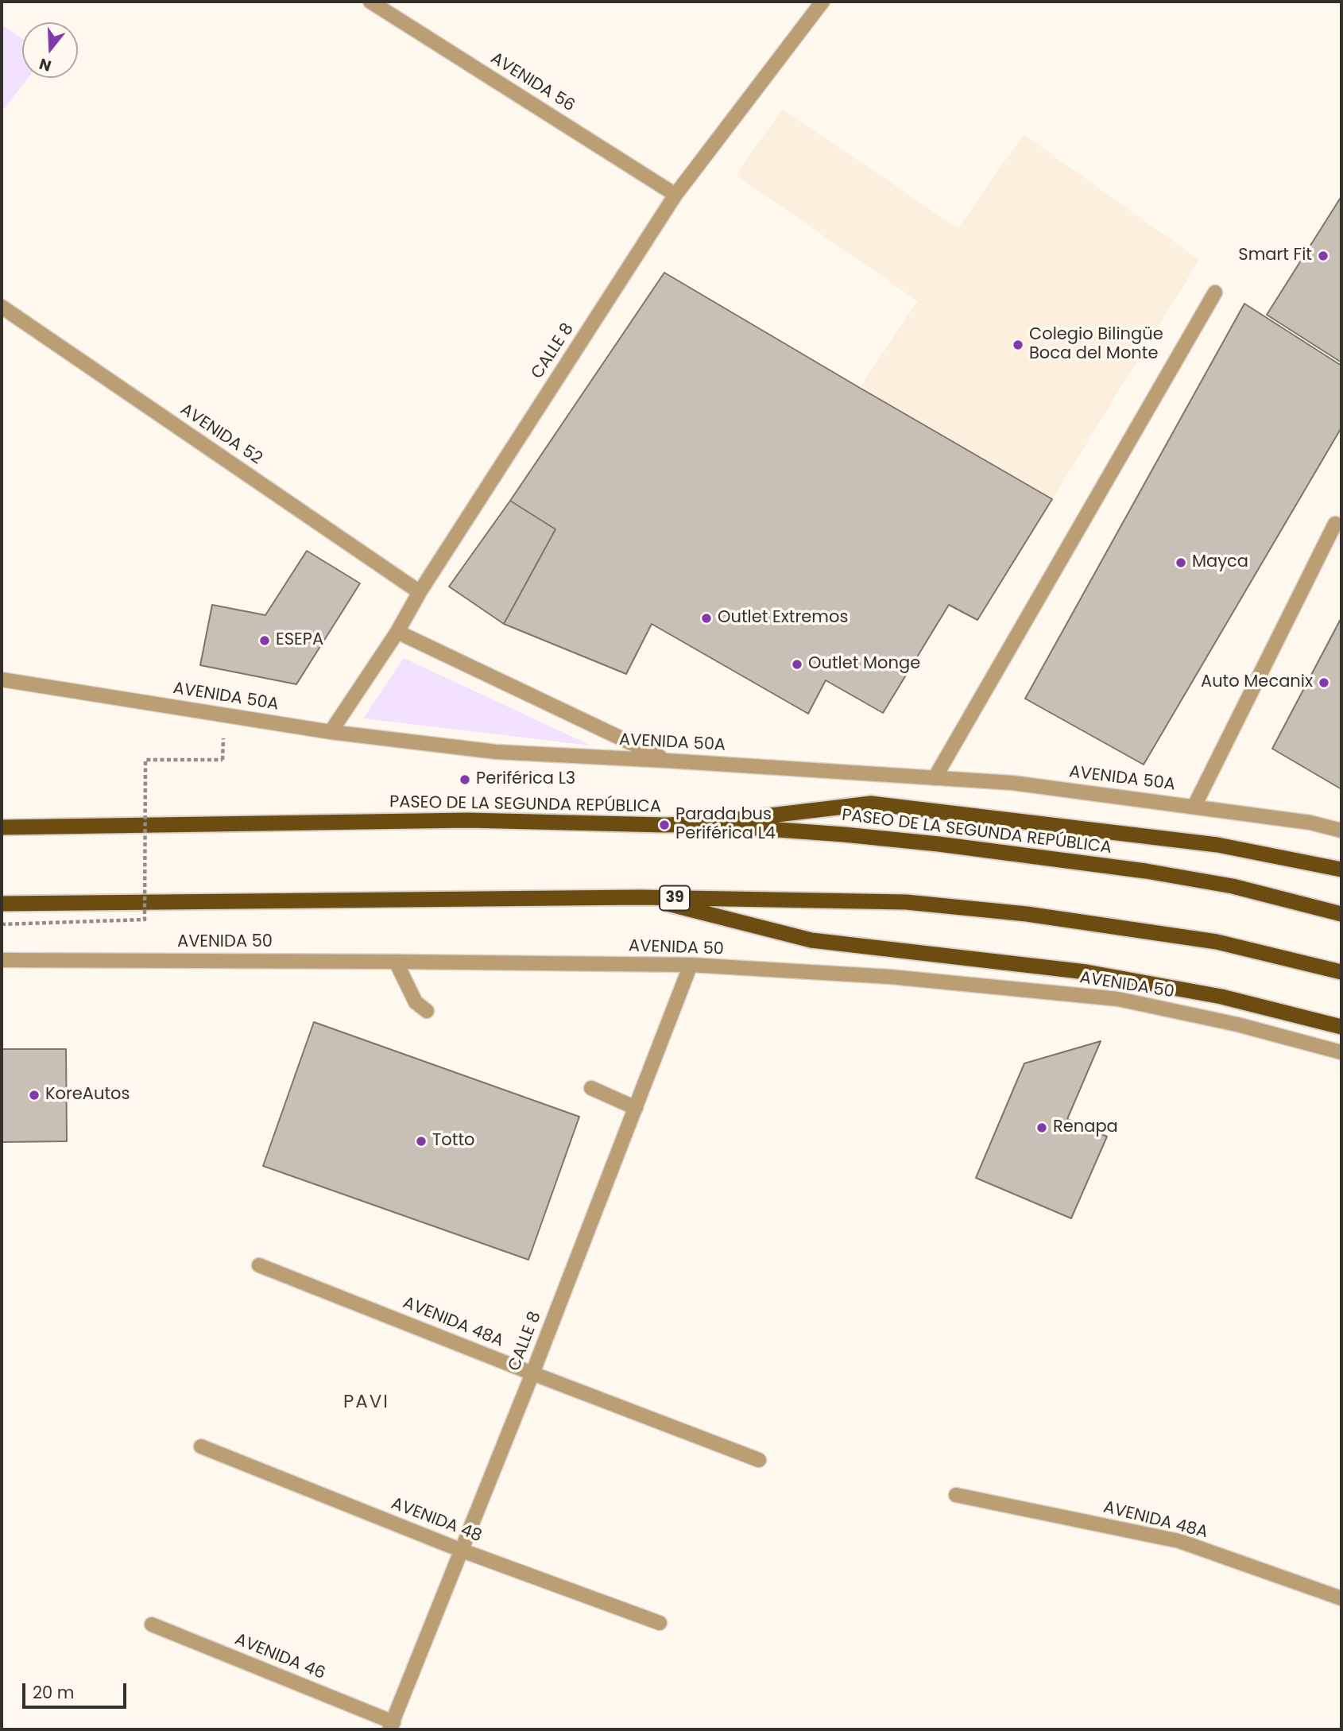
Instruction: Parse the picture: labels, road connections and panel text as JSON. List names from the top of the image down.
{
  "streets": {
    "highway": ["PASEO DE LA SEGUNDA REPÚBLICA", "39"],
    "street": [
      "AVENIDA 56",
      "CALLE 8",
      "AVENIDA 52",
      "AVENIDA 50A",
      "AVENIDA 50",
      "AVENIDA 48A",
      "AVENIDA 48",
      "AVENIDA 46"
    ]
  },
  "crossings": [
    ["AVENIDA 56", "CALLE 8"],
    ["CALLE 8", "AVENIDA 52"],
    ["CALLE 8", "AVENIDA 50A"],
    ["CALLE 8", "AVENIDA 50"],
    ["CALLE 8", "AVENIDA 48A"],
    ["CALLE 8", "AVENIDA 48"],
    ["CALLE 8", "AVENIDA 46"]
  ],
  "districts": ["PAVI"],
  "places": [
    "Smart Fit",
    "Colegio Bilingüe Boca del Monte",
    "Mayca",
    "Outlet Extremos",
    "ESEPA",
    "Outlet Monge",
    "Auto Mecanix",
    "Periférica L3",
    "Parada bus Periférica L4",
    "KoreAutos",
    "Renapa",
    "Totto"
  ],
  "scale_bar": "20 m",
  "north": "bottom"
}
